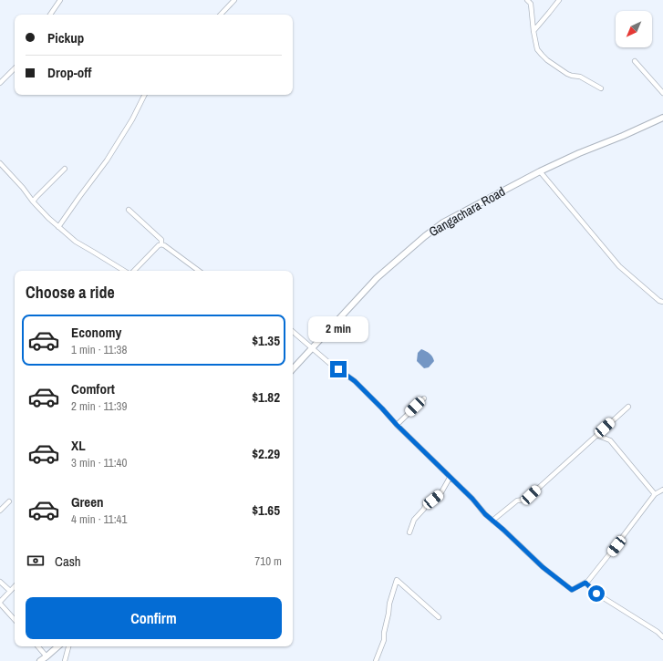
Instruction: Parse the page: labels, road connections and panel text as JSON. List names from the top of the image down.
{
  "streets": {
    "main road": ["Gangachara Road"]
  },
  "north": "bottom left",
  "page": {
    "banner": ["Pickup", "Drop-off"],
    "heading": "Choose a ride",
    "list": [
      {
        "name": "Economy",
        "note": "1 min · 11:38",
        "value": "$1.35"
      },
      {
        "name": "Comfort",
        "note": "2 min · 11:39",
        "value": "$1.82"
      },
      {
        "name": "XL",
        "note": "3 min · 11:40",
        "value": "$2.29"
      },
      {
        "name": "Green",
        "note": "4 min · 11:41",
        "value": "$1.65"
      }
    ],
    "bubble": "2 min",
    "pay": ["Cash", "710 m"],
    "buttons": "Confirm"
  }
}
